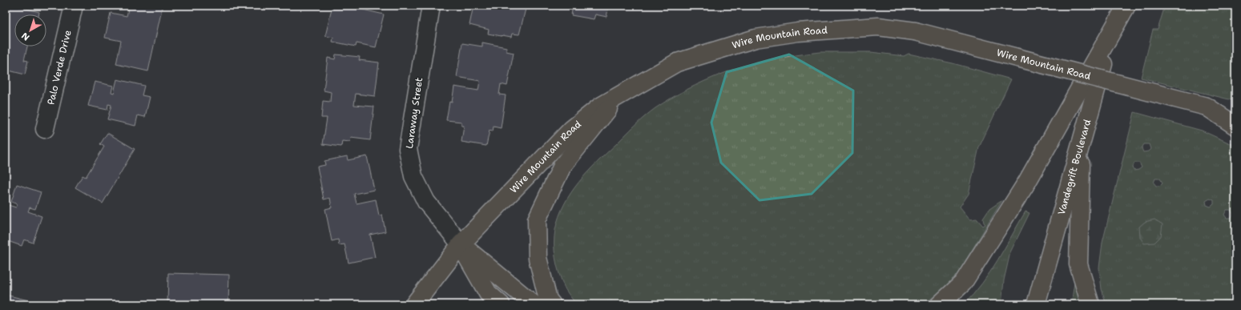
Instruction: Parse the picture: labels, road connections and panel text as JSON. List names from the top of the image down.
{
  "streets": {
    "main road": ["Wire Mountain Road", "Vandegrift Boulevard"],
    "street": ["Palo Verde Drive", "Laraway Street"]
  },
  "crossings": [
    ["Wire Mountain Road", "Laraway Street"]
  ],
  "north": "bottom left"
}
